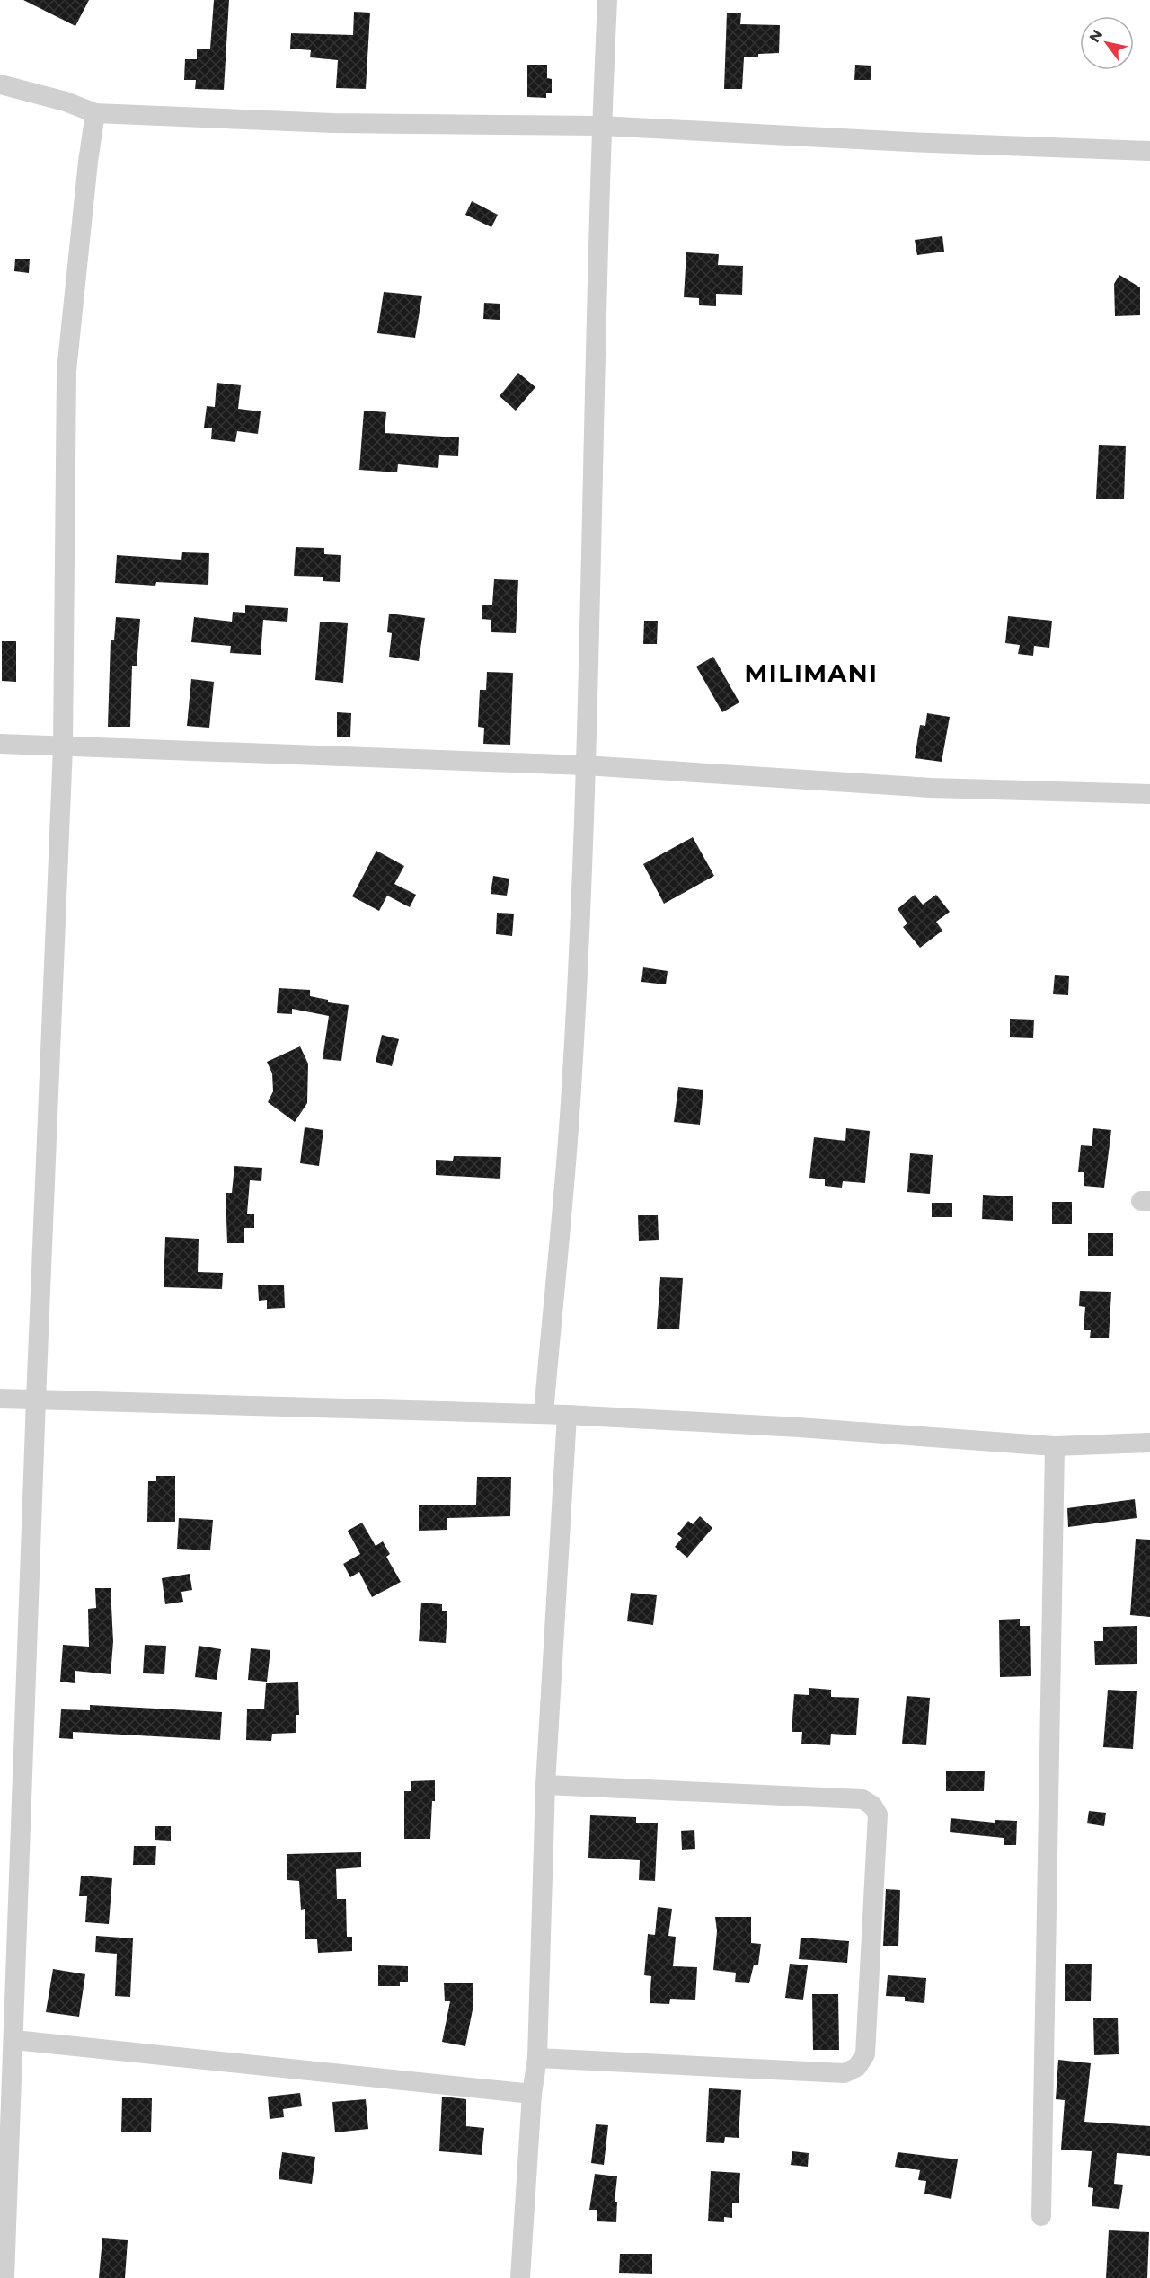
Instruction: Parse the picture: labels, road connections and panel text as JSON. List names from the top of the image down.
{
  "districts": ["MILIMANI"],
  "north": "top left"
}
